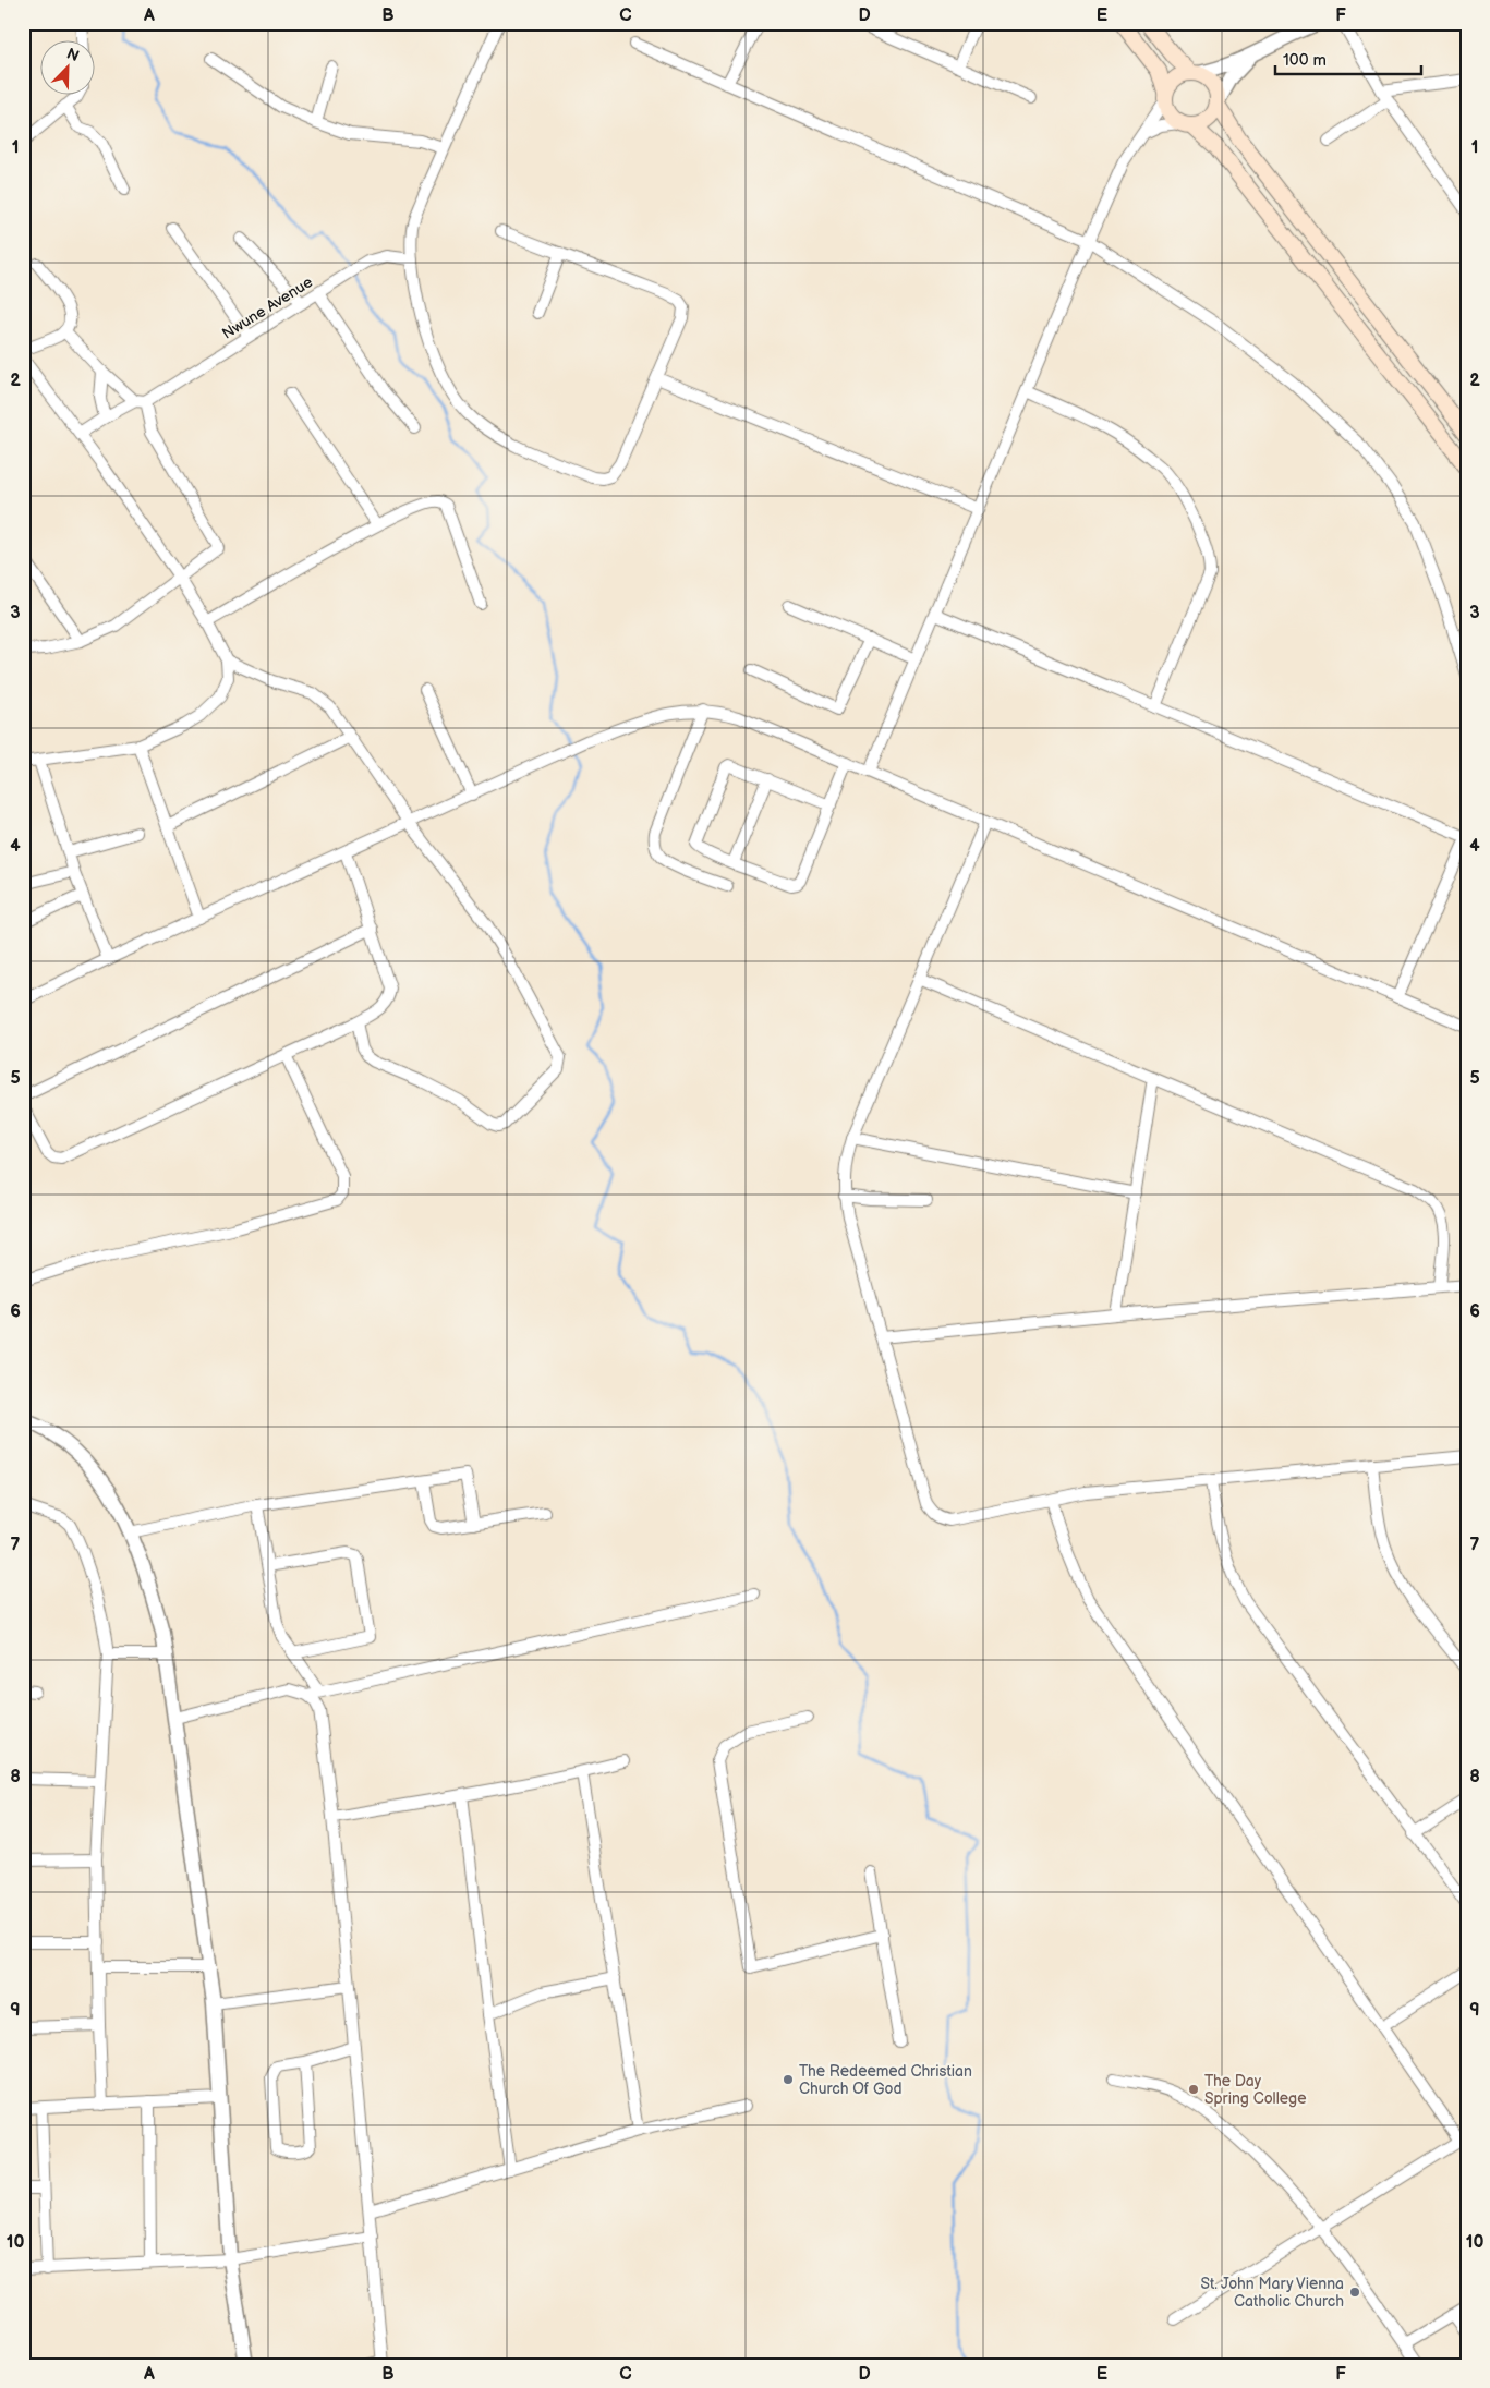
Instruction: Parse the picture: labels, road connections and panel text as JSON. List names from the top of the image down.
{
  "streets": {
    "street": ["Nwune Avenue"]
  },
  "places": ["The Redeemed Christian Church Of God", "The Day Spring College", "St. John Mary Vienna Catholic Church"],
  "scale_bar": "100 m",
  "north": "top right",
  "grid": {
    "columns": [
      "A",
      "B",
      "C",
      "D",
      "E",
      "F"
    ],
    "rows": [
      "1",
      "2",
      "3",
      "4",
      "5",
      "6",
      "7",
      "8",
      "9",
      "10"
    ]
  }
}
